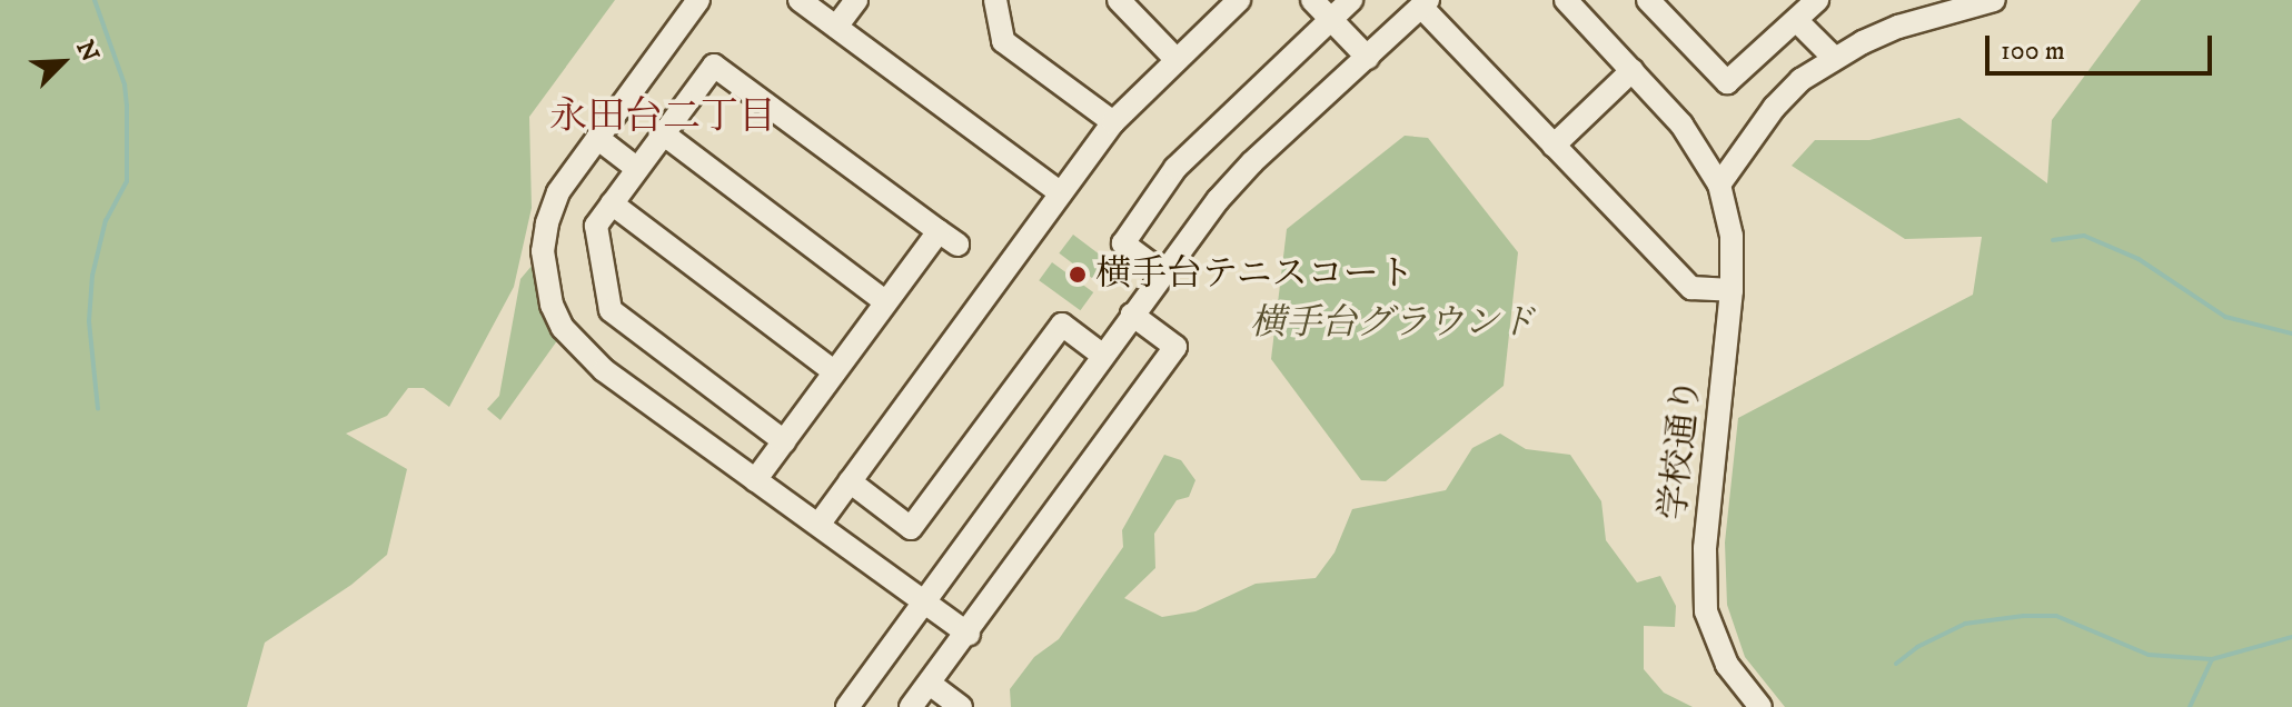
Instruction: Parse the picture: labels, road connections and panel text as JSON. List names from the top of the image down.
{
  "streets": {
    "street": ["学校通り"]
  },
  "districts": ["永田台二丁目"],
  "parks": ["横手台グラウンド"],
  "places": ["横手台テニスコート"],
  "scale_bar": "100 m",
  "north": "top right"
}
